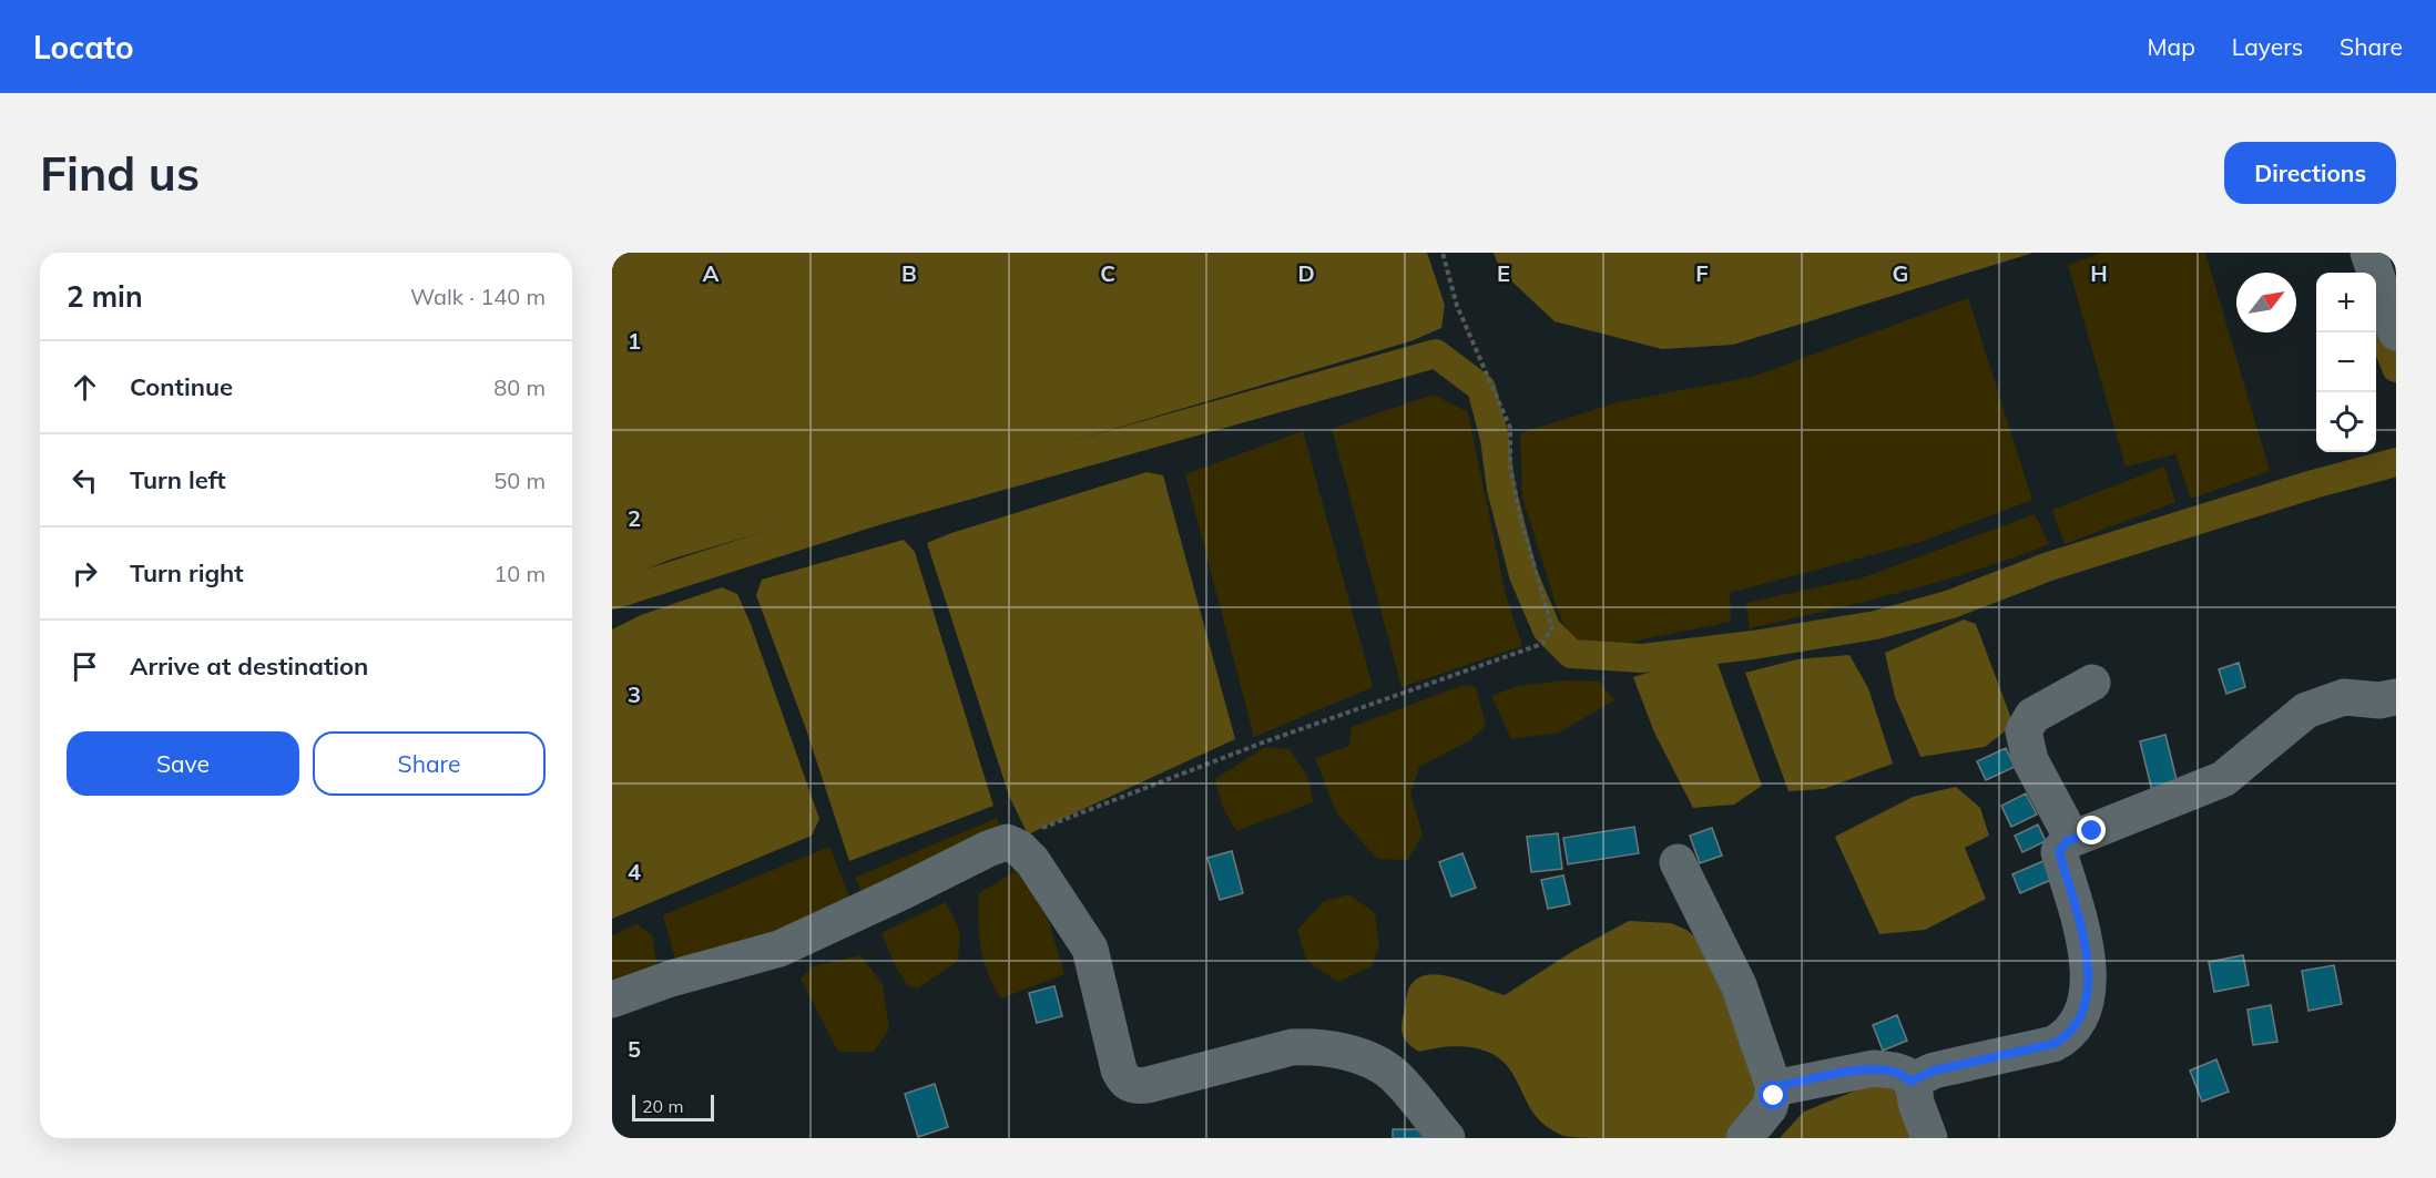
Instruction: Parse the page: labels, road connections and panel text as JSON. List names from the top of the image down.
{
  "scale_bar": "20 m",
  "north": "top right",
  "page": {
    "header": "Locato",
    "nav": ["Map", "Layers", "Share"],
    "buttons": [
      "Directions",
      ["Save", "Share"]
    ],
    "title": "Find us",
    "heading": ["2 min", "Walk · 140 m"],
    "map_buttons": ["+", "−"],
    "list": [
      ["Continue", "80 m"],
      ["Turn left", "50 m"],
      ["Turn right", "10 m"],
      "Arrive at destination"
    ],
    "scale": "20 m"
  },
  "grid": {
    "columns": [
      "A",
      "B",
      "C",
      "D",
      "E",
      "F",
      "G",
      "H"
    ],
    "rows": [
      "1",
      "2",
      "3",
      "4",
      "5"
    ]
  }
}
